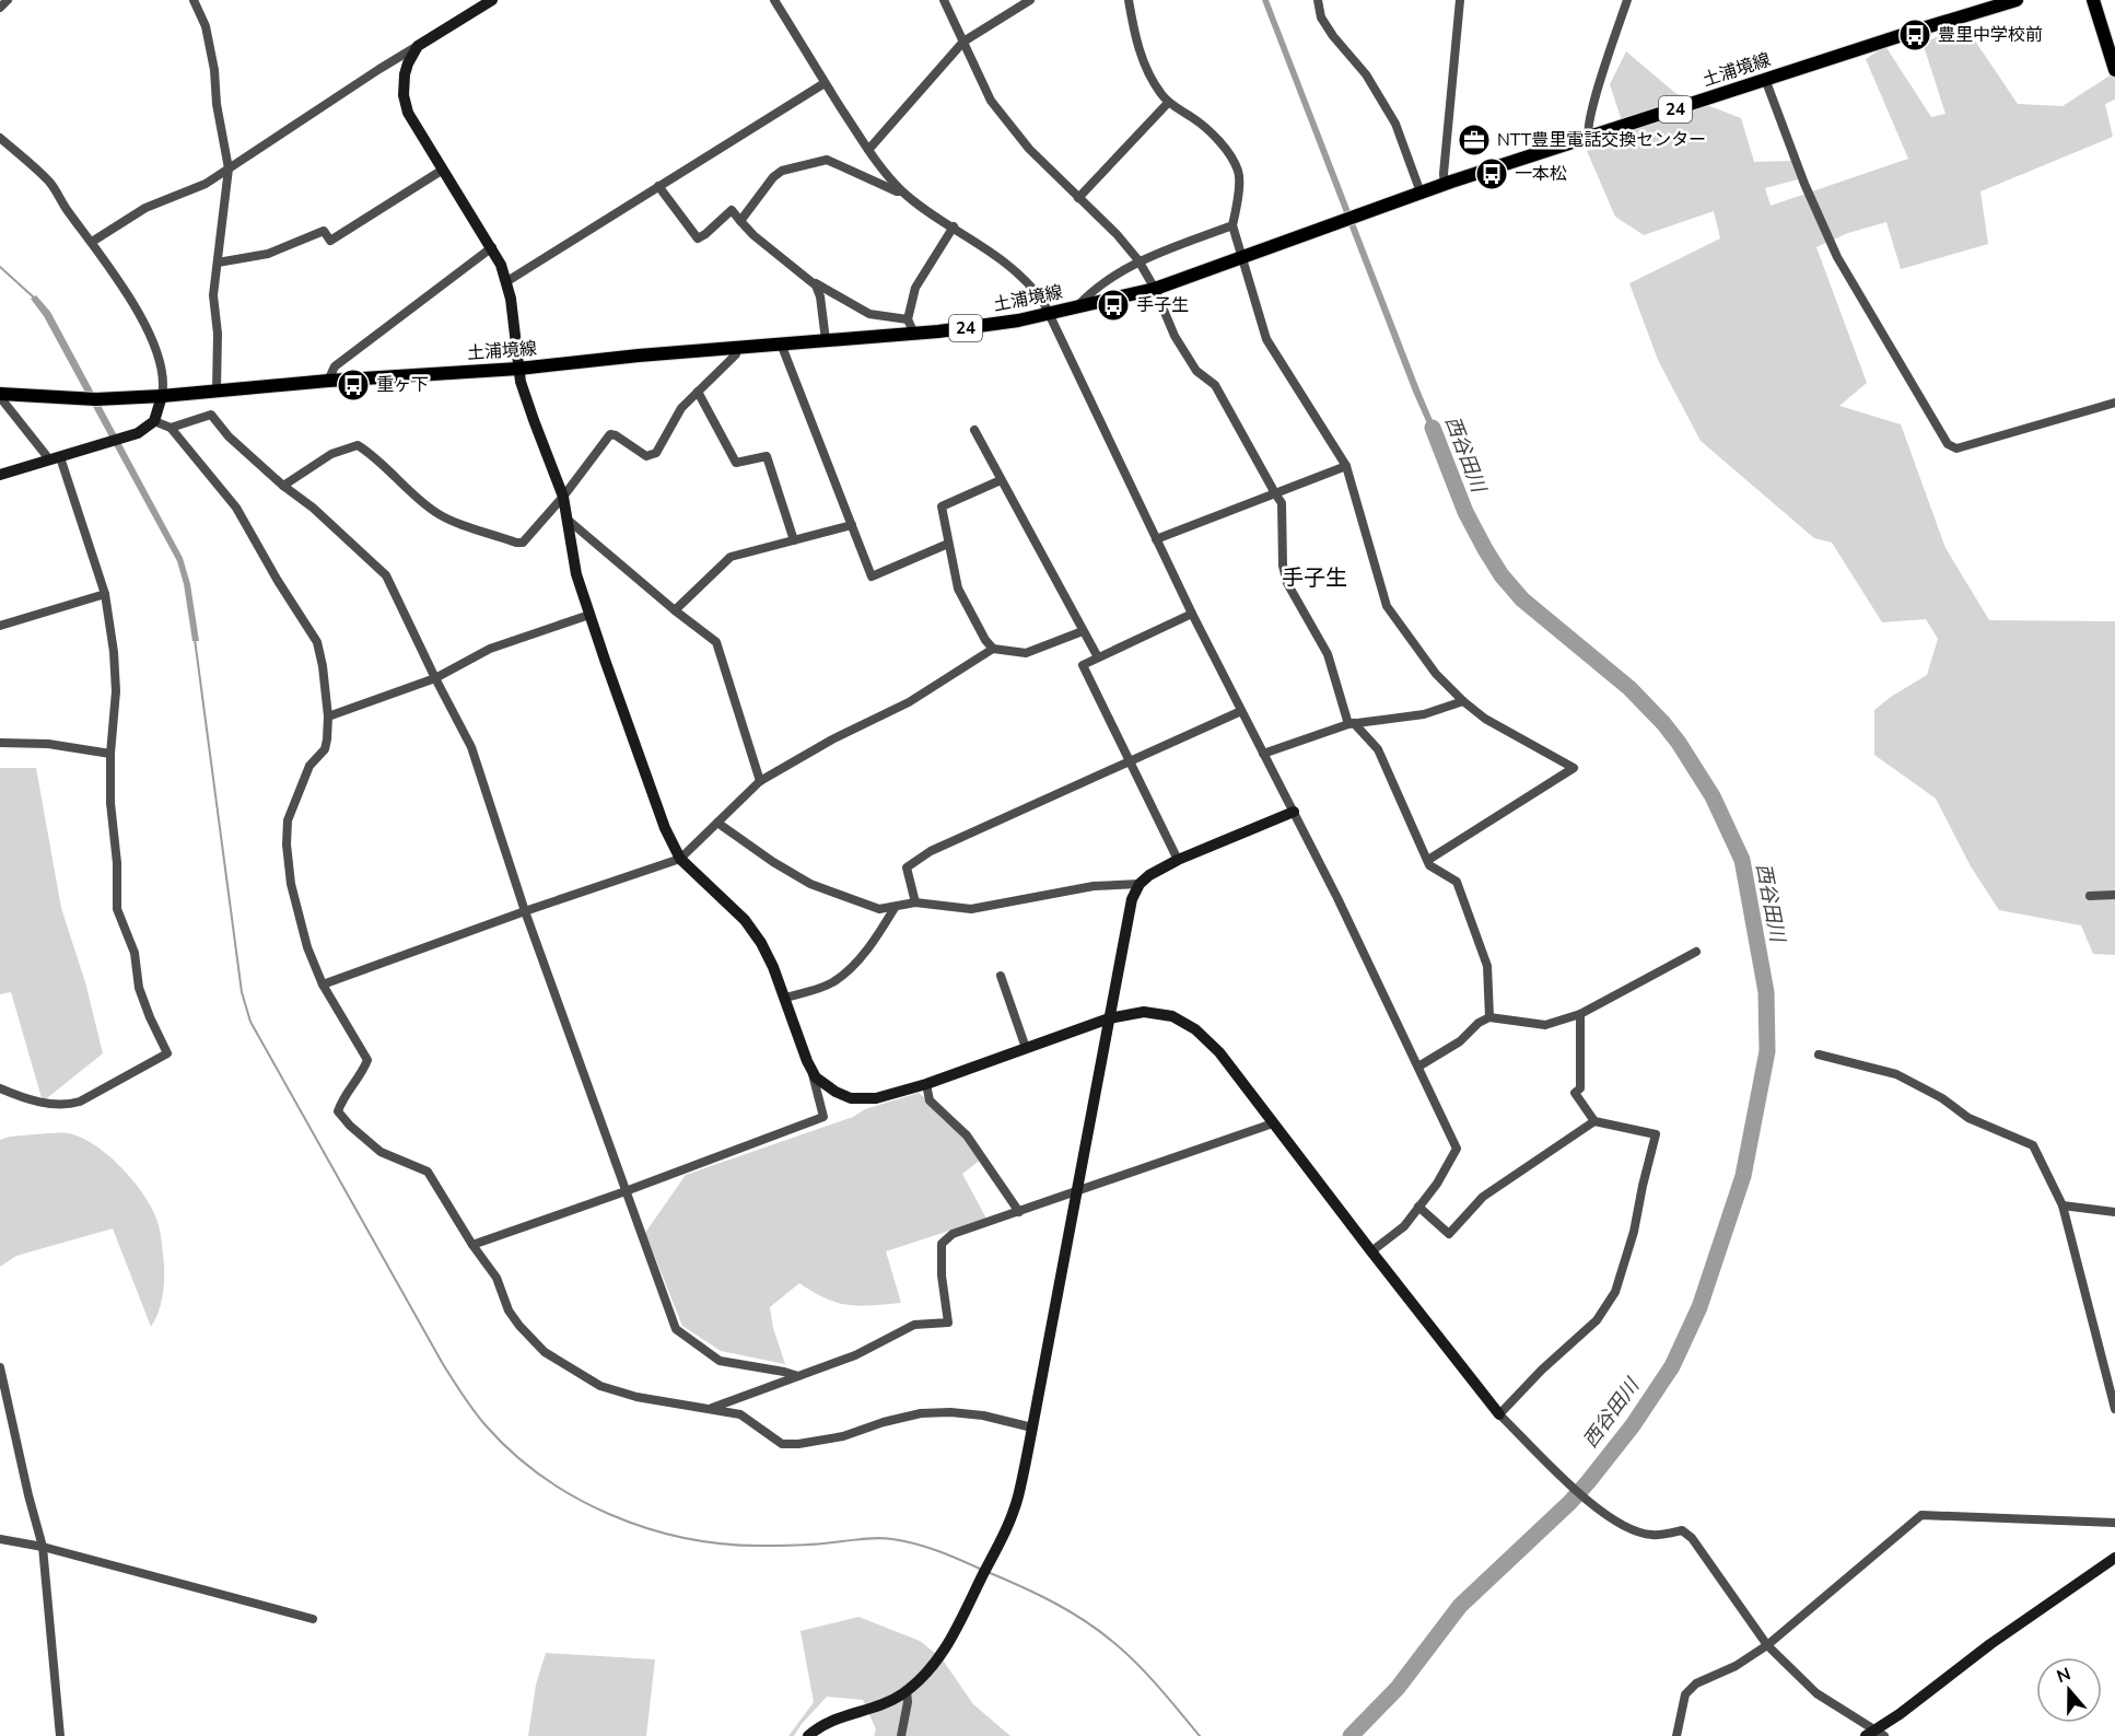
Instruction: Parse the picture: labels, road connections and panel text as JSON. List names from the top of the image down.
{
  "streets": {
    "main road": ["土浦境線", "24"]
  },
  "districts": ["手子生"],
  "water": ["西谷田川"],
  "places": {
    "bus stop": [
      "豊里中学校前",
      "一本松",
      "手子生",
      "重ヶ下"
    ],
    "office": ["NTT豊里電話交換センター"]
  },
  "north": "top"
}
